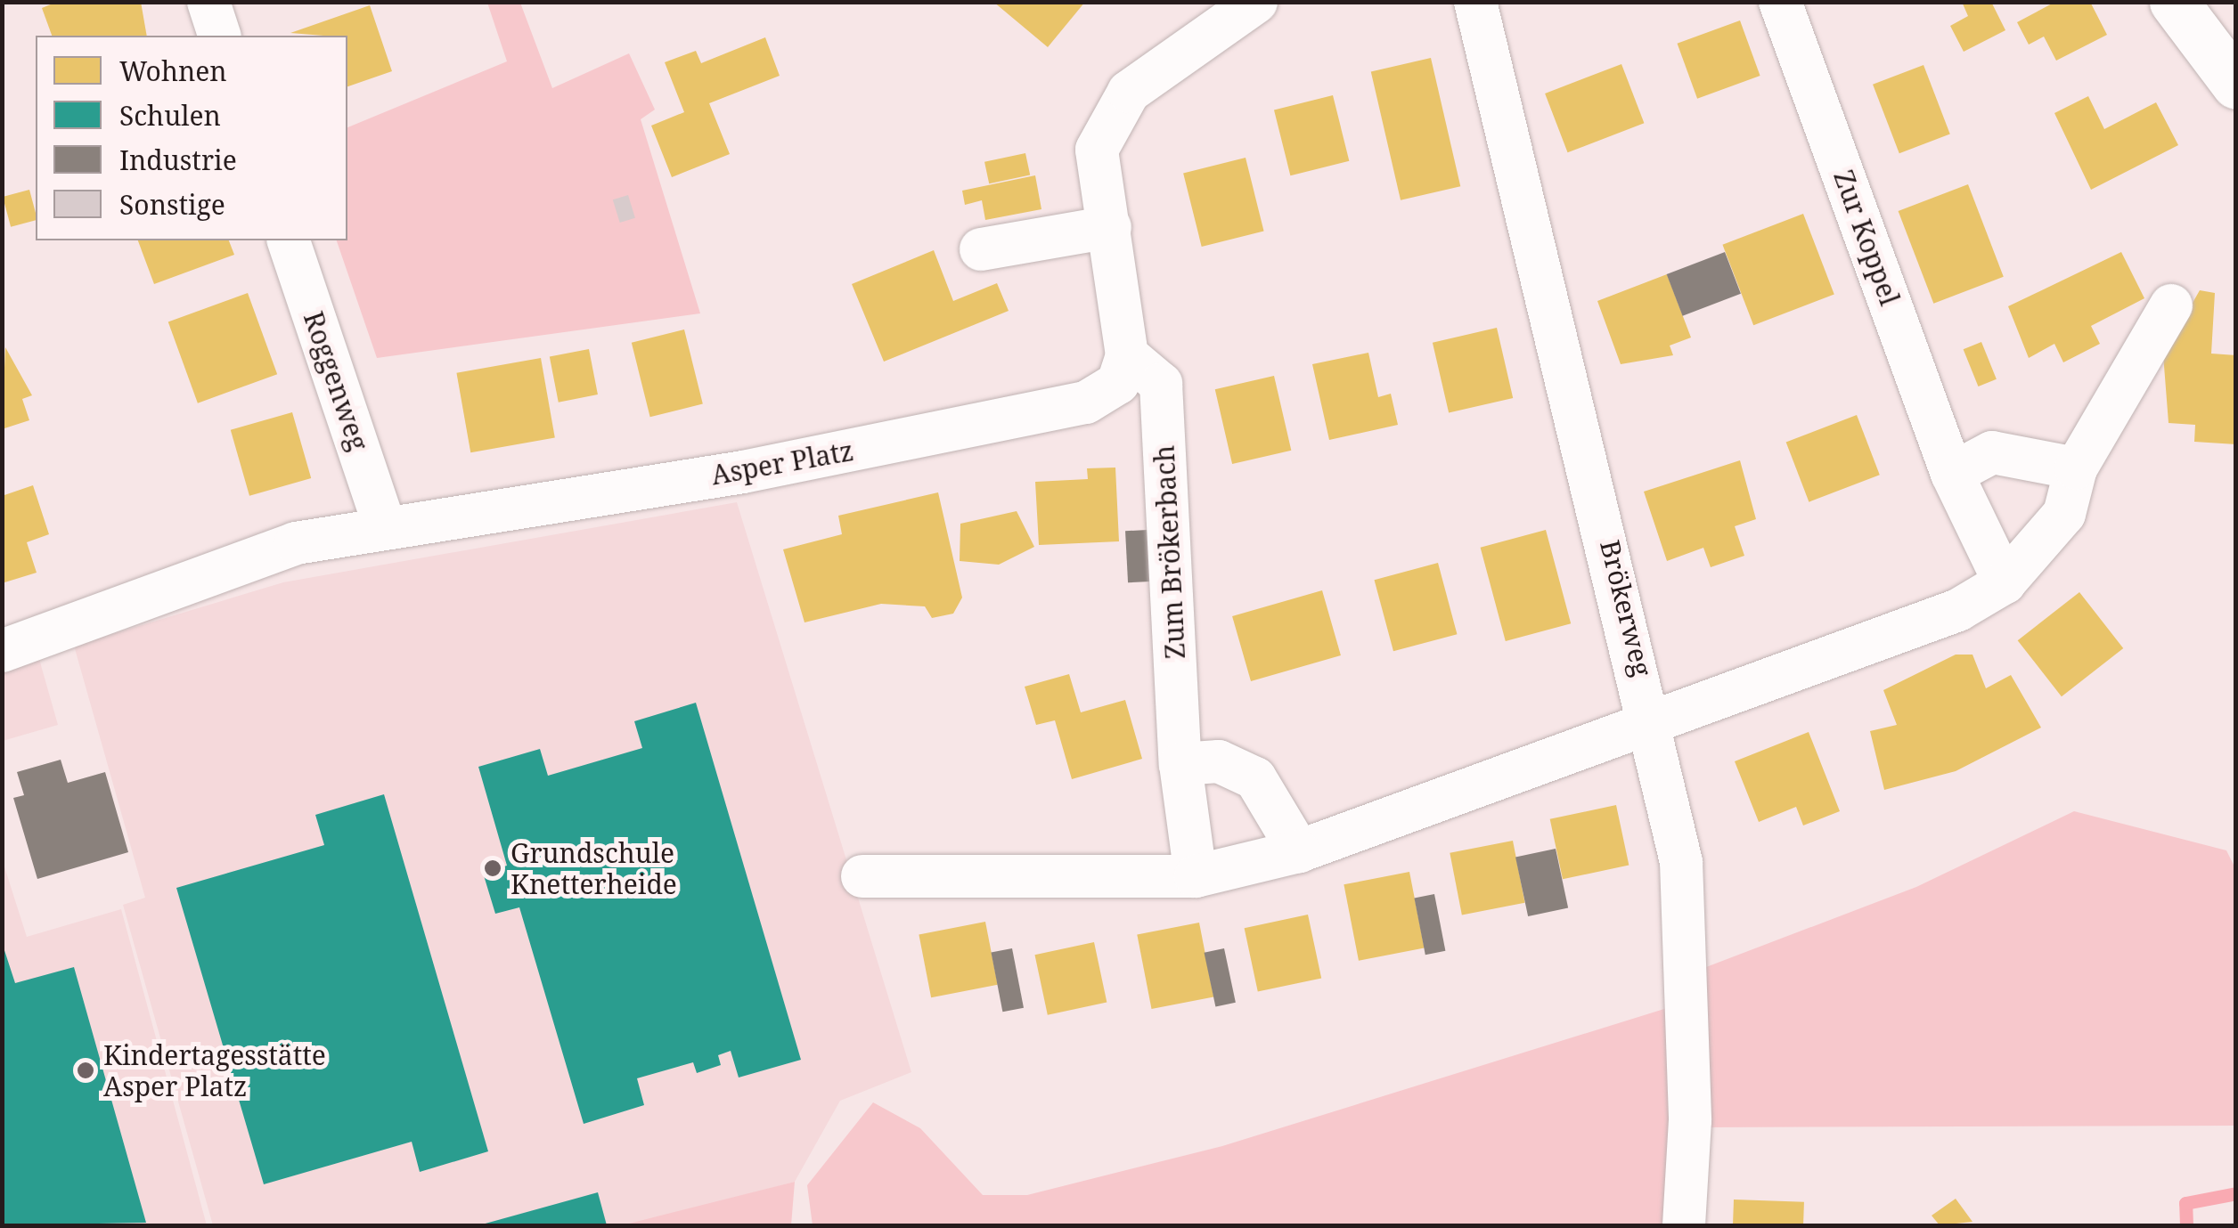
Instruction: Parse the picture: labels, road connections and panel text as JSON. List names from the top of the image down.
{
  "streets": {
    "street": [
      "Zur Koppel",
      "Roggenweg",
      "Asper Platz",
      "Zum Brökerbach",
      "Brökerweg"
    ]
  },
  "crossings": [
    ["Roggenweg", "Asper Platz"],
    ["Asper Platz", "Zum Brökerbach"]
  ],
  "places": ["Grundschule Knetterheide", "Kindertagesstätte Asper Platz"],
  "legend": [
    "Wohnen",
    "Schulen",
    "Industrie",
    "Sonstige"
  ]
}
